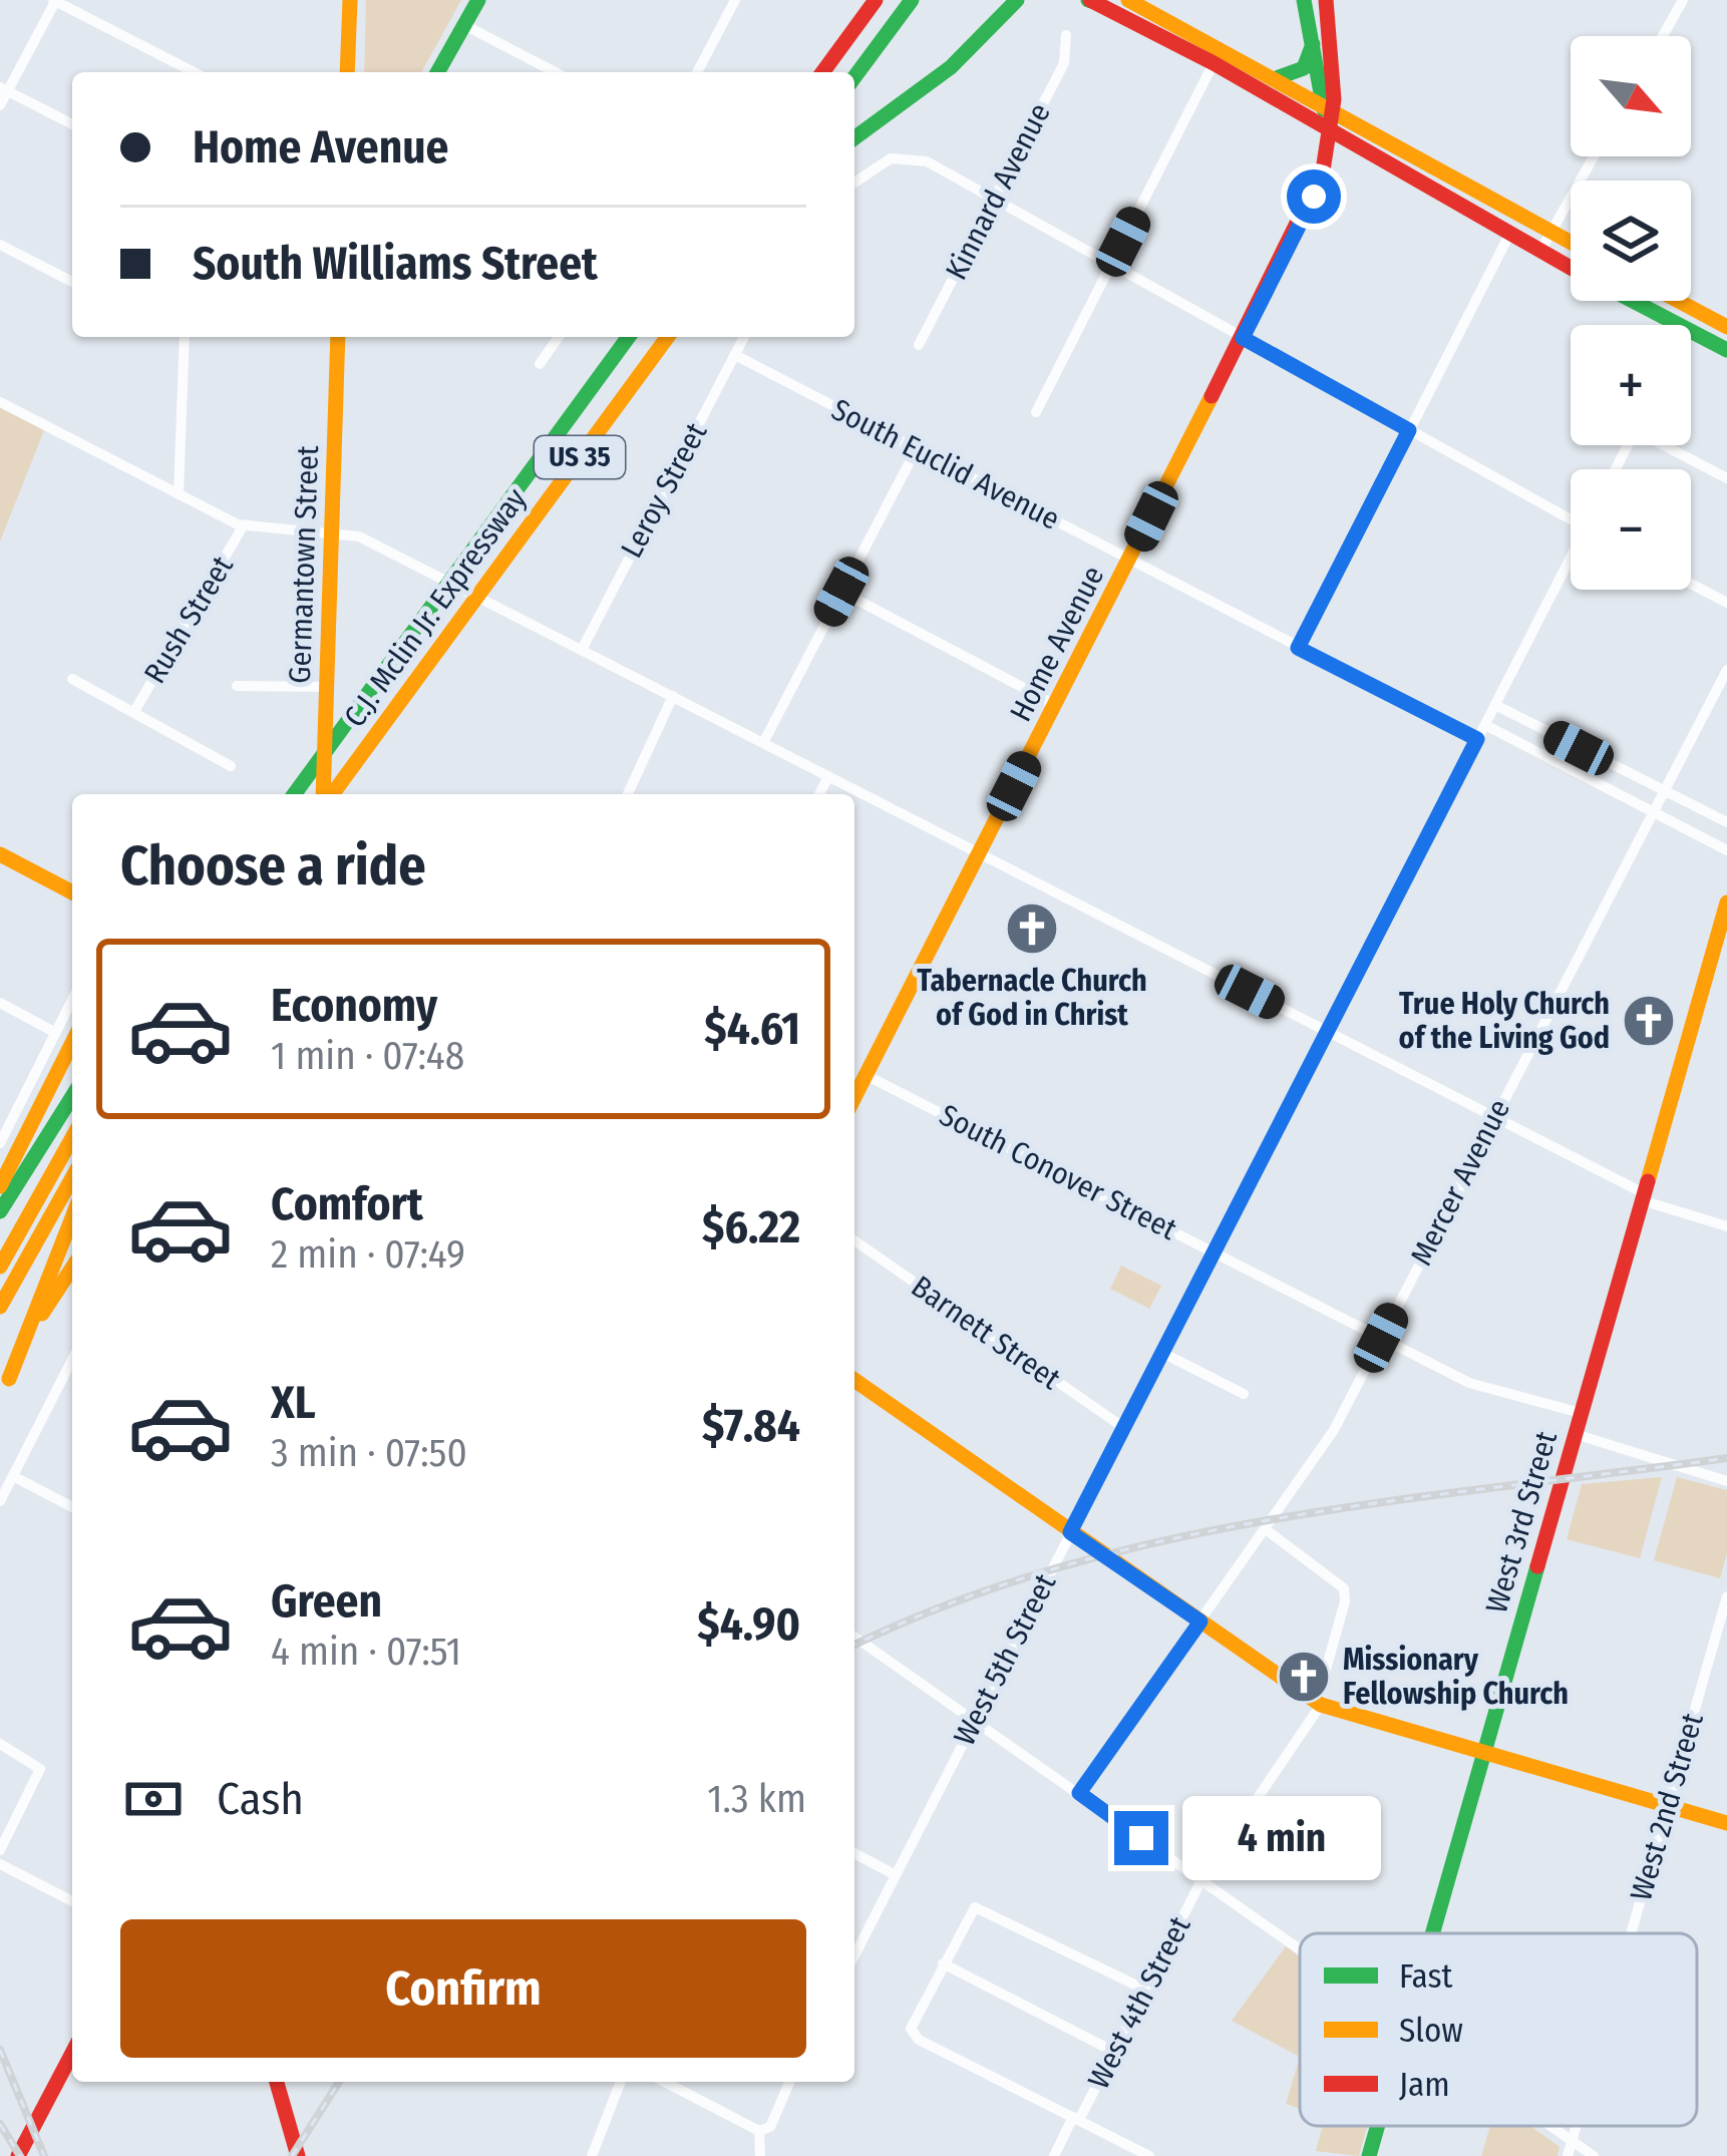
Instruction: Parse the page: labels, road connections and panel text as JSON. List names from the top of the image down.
{
  "streets": {
    "main road": [
      "US 35",
      "Germantown Street",
      "C.J. Mclin Jr. Expressway",
      "Home Avenue",
      "West 3rd Street"
    ],
    "street": [
      "Kinnard Avenue",
      "South Euclid Avenue",
      "Leroy Street",
      "Rush Street",
      "South Conover Street",
      "Mercer Avenue",
      "Barnett Street",
      "West 5th Street",
      "West 2nd Street",
      "West 4th Street"
    ]
  },
  "crossings": [
    ["South Euclid Avenue", "Leroy Street"],
    ["South Euclid Avenue", "Home Avenue"],
    ["South Euclid Avenue", "West 5th Street"],
    ["Home Avenue", "South Conover Street"],
    ["South Conover Street", "Mercer Avenue"],
    ["South Conover Street", "West 3rd Street"],
    ["South Conover Street", "West 5th Street"],
    ["Mercer Avenue", "West 4th Street"],
    ["Barnett Street", "West 5th Street"]
  ],
  "places": {
    "church": ["Tabernacle Church of God in Christ", "True Holy Church of the Living God", "Missionary Fellowship Church"]
  },
  "legend": ["Fast", "Slow", "Jam"],
  "north": "bottom right",
  "page": {
    "map_buttons": ["+", "−"],
    "banner": ["Home Avenue", "South Williams Street"],
    "heading": "Choose a ride",
    "list": [
      {
        "name": "Economy",
        "note": "1 min · 07:48",
        "value": "$4.61"
      },
      {
        "name": "Comfort",
        "note": "2 min · 07:49",
        "value": "$6.22"
      },
      {
        "name": "XL",
        "note": "3 min · 07:50",
        "value": "$7.84"
      },
      {
        "name": "Green",
        "note": "4 min · 07:51",
        "value": "$4.90"
      }
    ],
    "pay": ["Cash", "1.3 km"],
    "bubble": "4 min",
    "buttons": "Confirm"
  }
}
